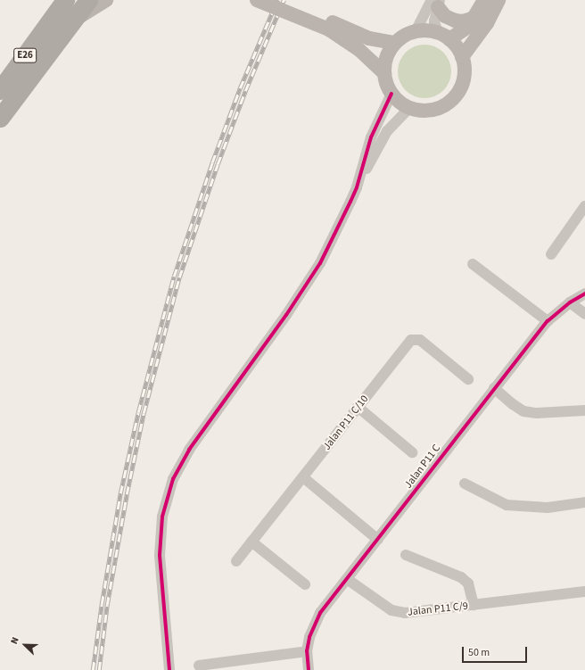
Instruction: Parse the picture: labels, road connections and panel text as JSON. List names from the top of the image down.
{
  "streets": {
    "highway": ["E26"],
    "street": ["Jalan P11 C/10", "Jalan P11 C", "Jalan P11 C/9"]
  },
  "crossings": [
    ["Jalan P11 C", "Jalan P11 C/9"]
  ],
  "scale_bar": "50 m",
  "north": "top left"
}
